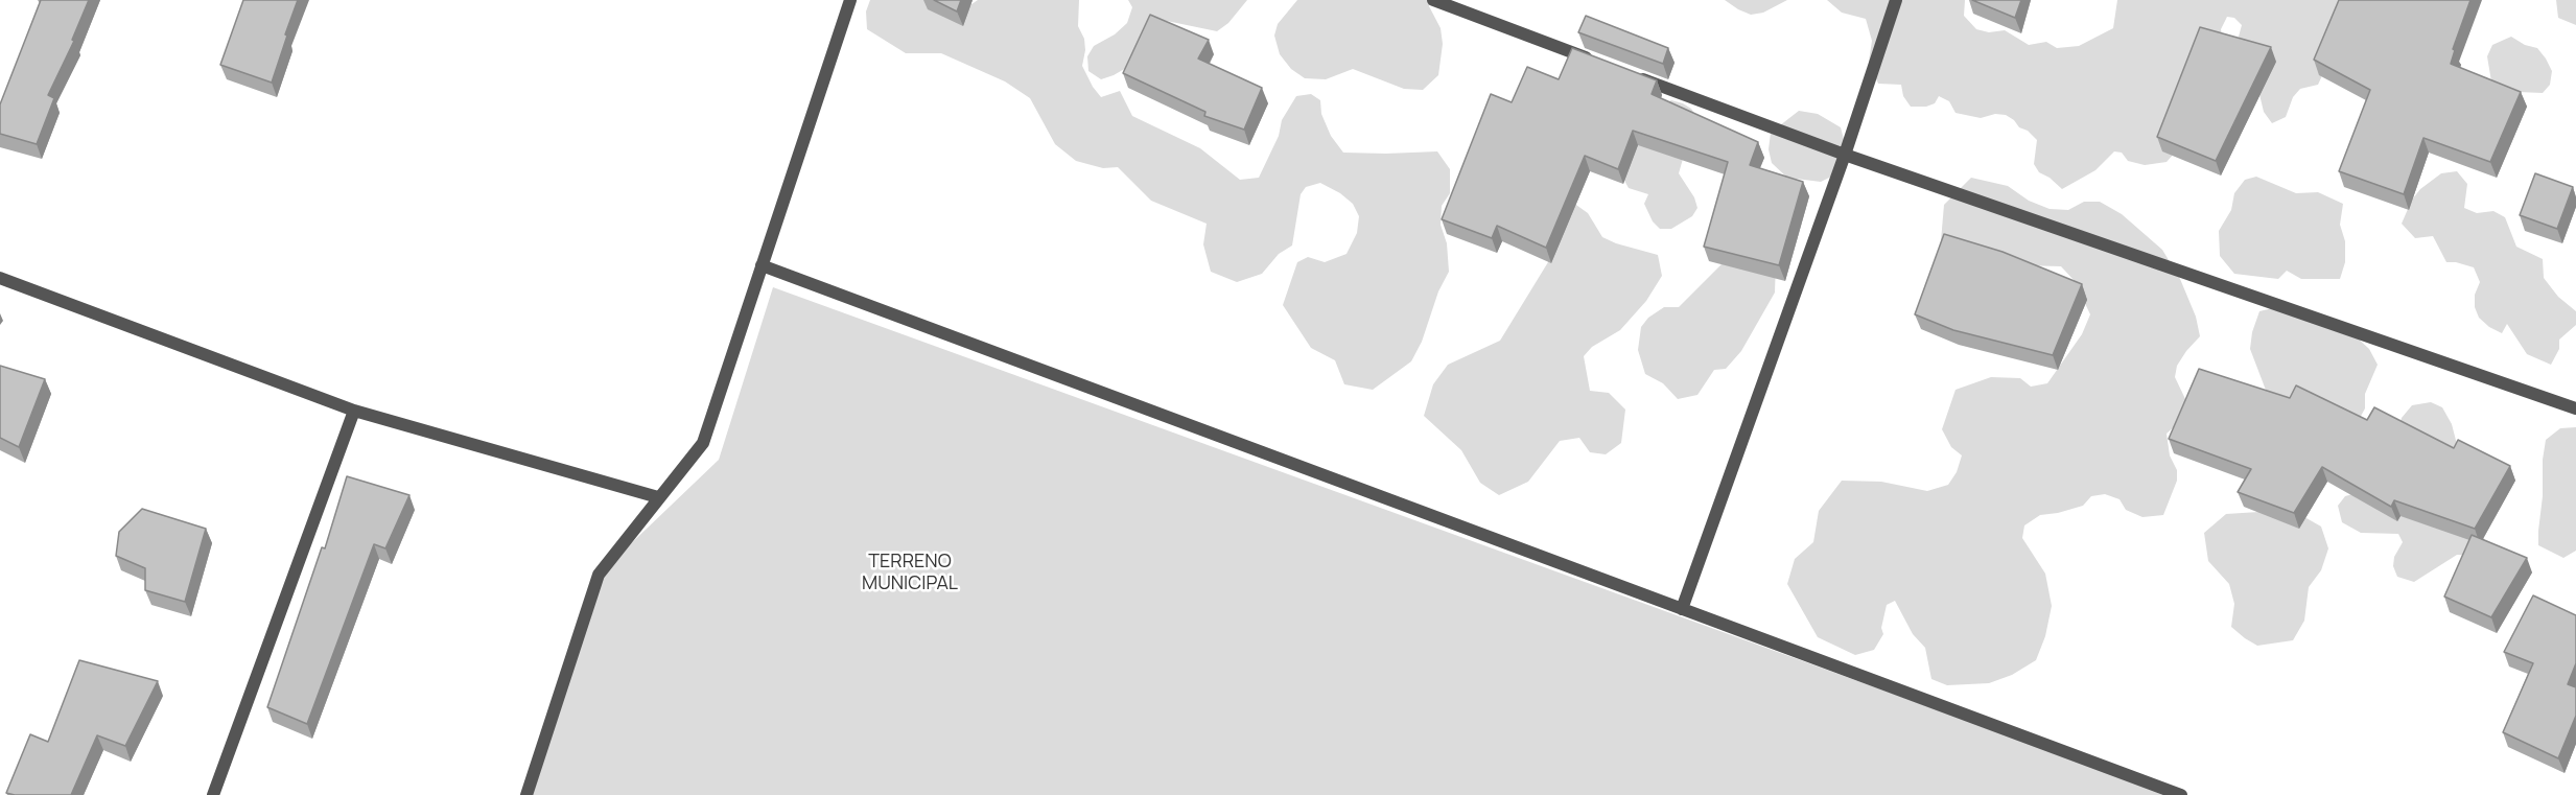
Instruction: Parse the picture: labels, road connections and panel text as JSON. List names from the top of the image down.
{
  "parks": ["TERRENO MUNICIPAL"]
}
